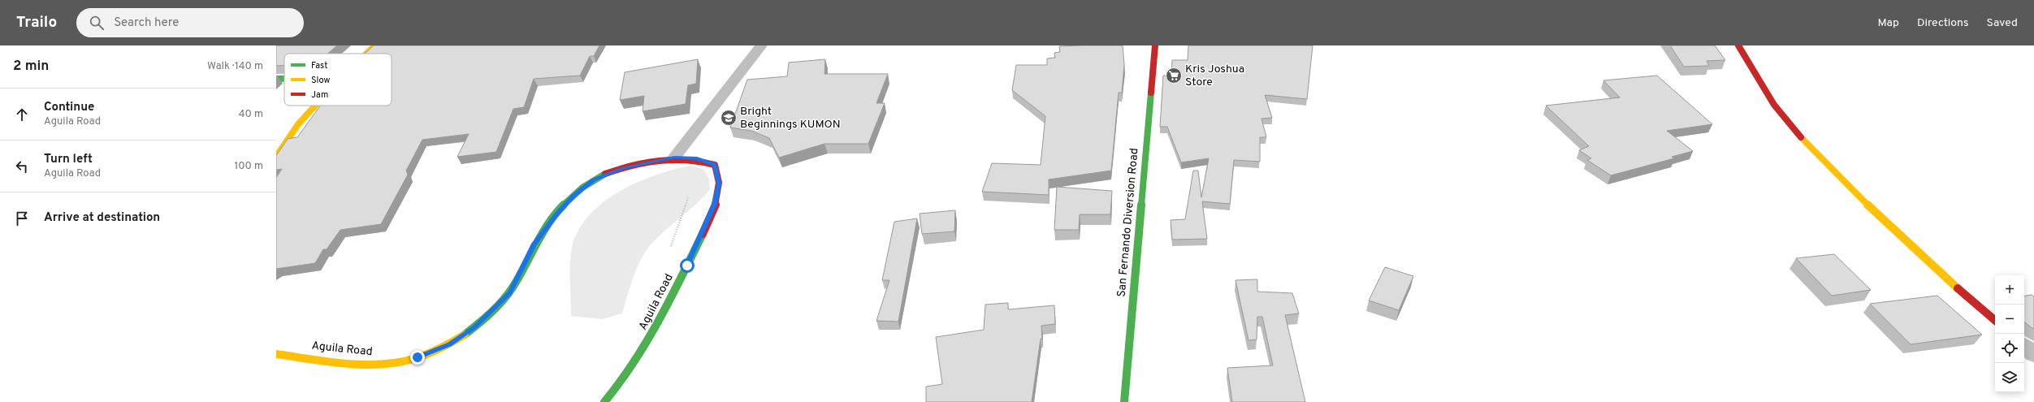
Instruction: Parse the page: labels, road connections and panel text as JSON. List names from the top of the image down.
{
  "streets": {
    "main road": ["San Fernando Diversion Road", "Aguila Road"]
  },
  "places": {
    "supermarket": ["Kris Joshua Store"],
    "school or university": ["Bright Beginnings KUMON"]
  },
  "legend": ["Fast", "Slow", "Jam"],
  "page": {
    "header": "Trailo",
    "search": "Search here",
    "nav": ["Map", "Directions", "Saved"],
    "heading": ["2 min", "Walk · 140 m"],
    "list": [
      ["Continue", "Aguila Road", "40 m"],
      ["Turn left", "Aguila Road", "100 m"],
      "Arrive at destination"
    ],
    "map_buttons": ["+", "−"]
  }
}
